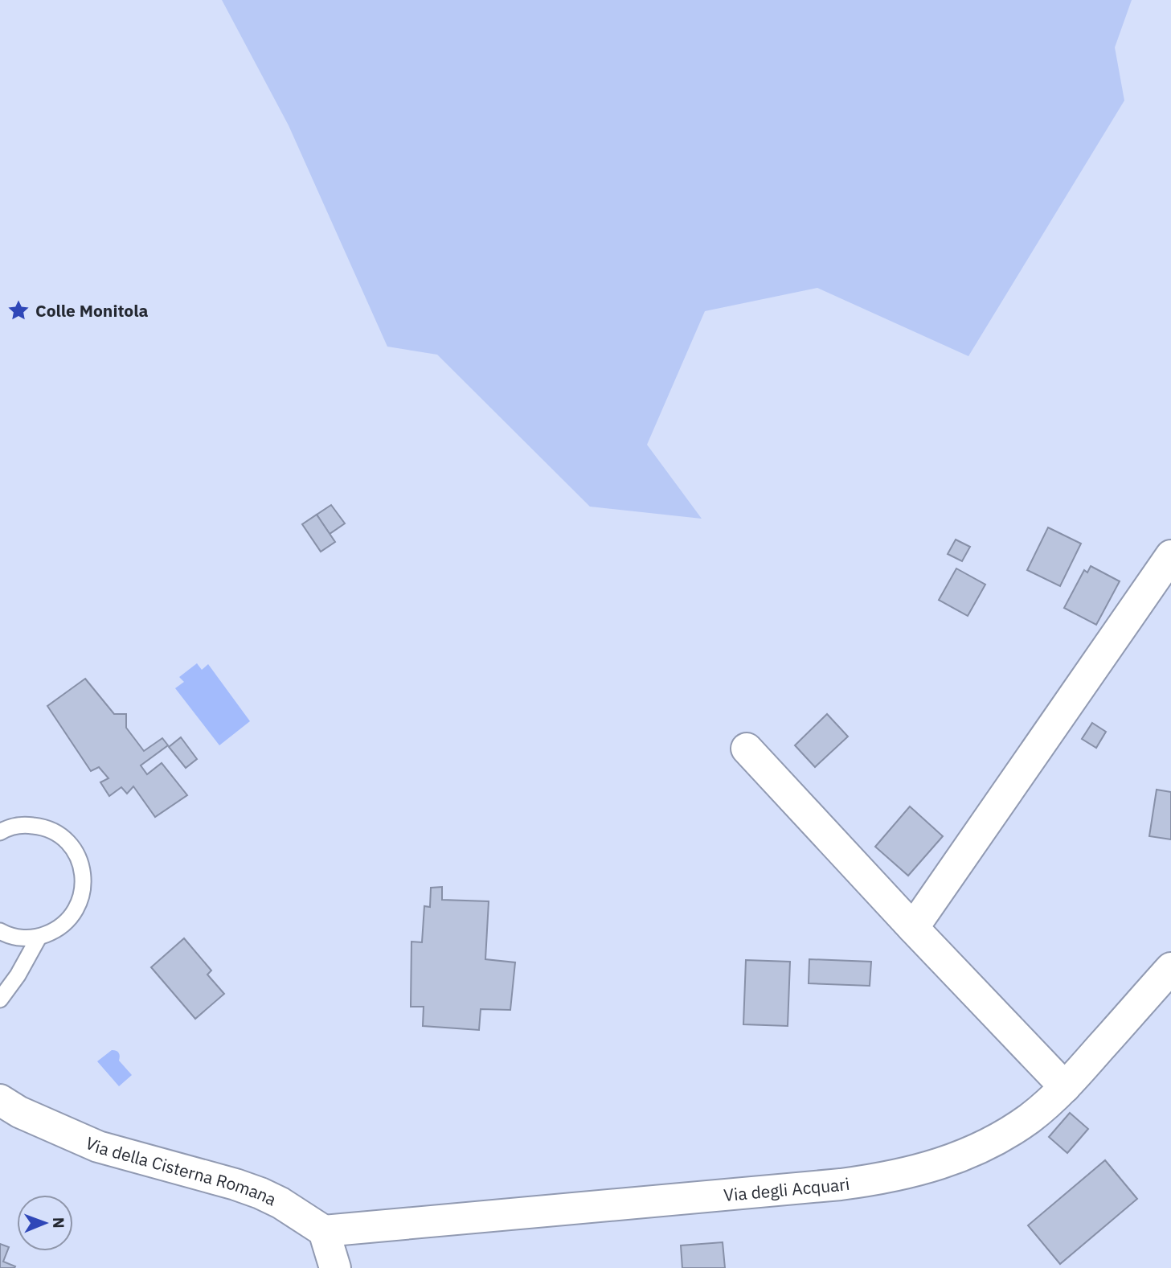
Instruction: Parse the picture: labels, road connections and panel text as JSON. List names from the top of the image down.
{
  "streets": {
    "street": ["Via della Cisterna Romana", "Via degli Acquari"]
  },
  "crossings": [
    ["Via della Cisterna Romana", "Via degli Acquari"]
  ],
  "places": {
    "place": ["Colle Monitola"]
  },
  "north": "right"
}
